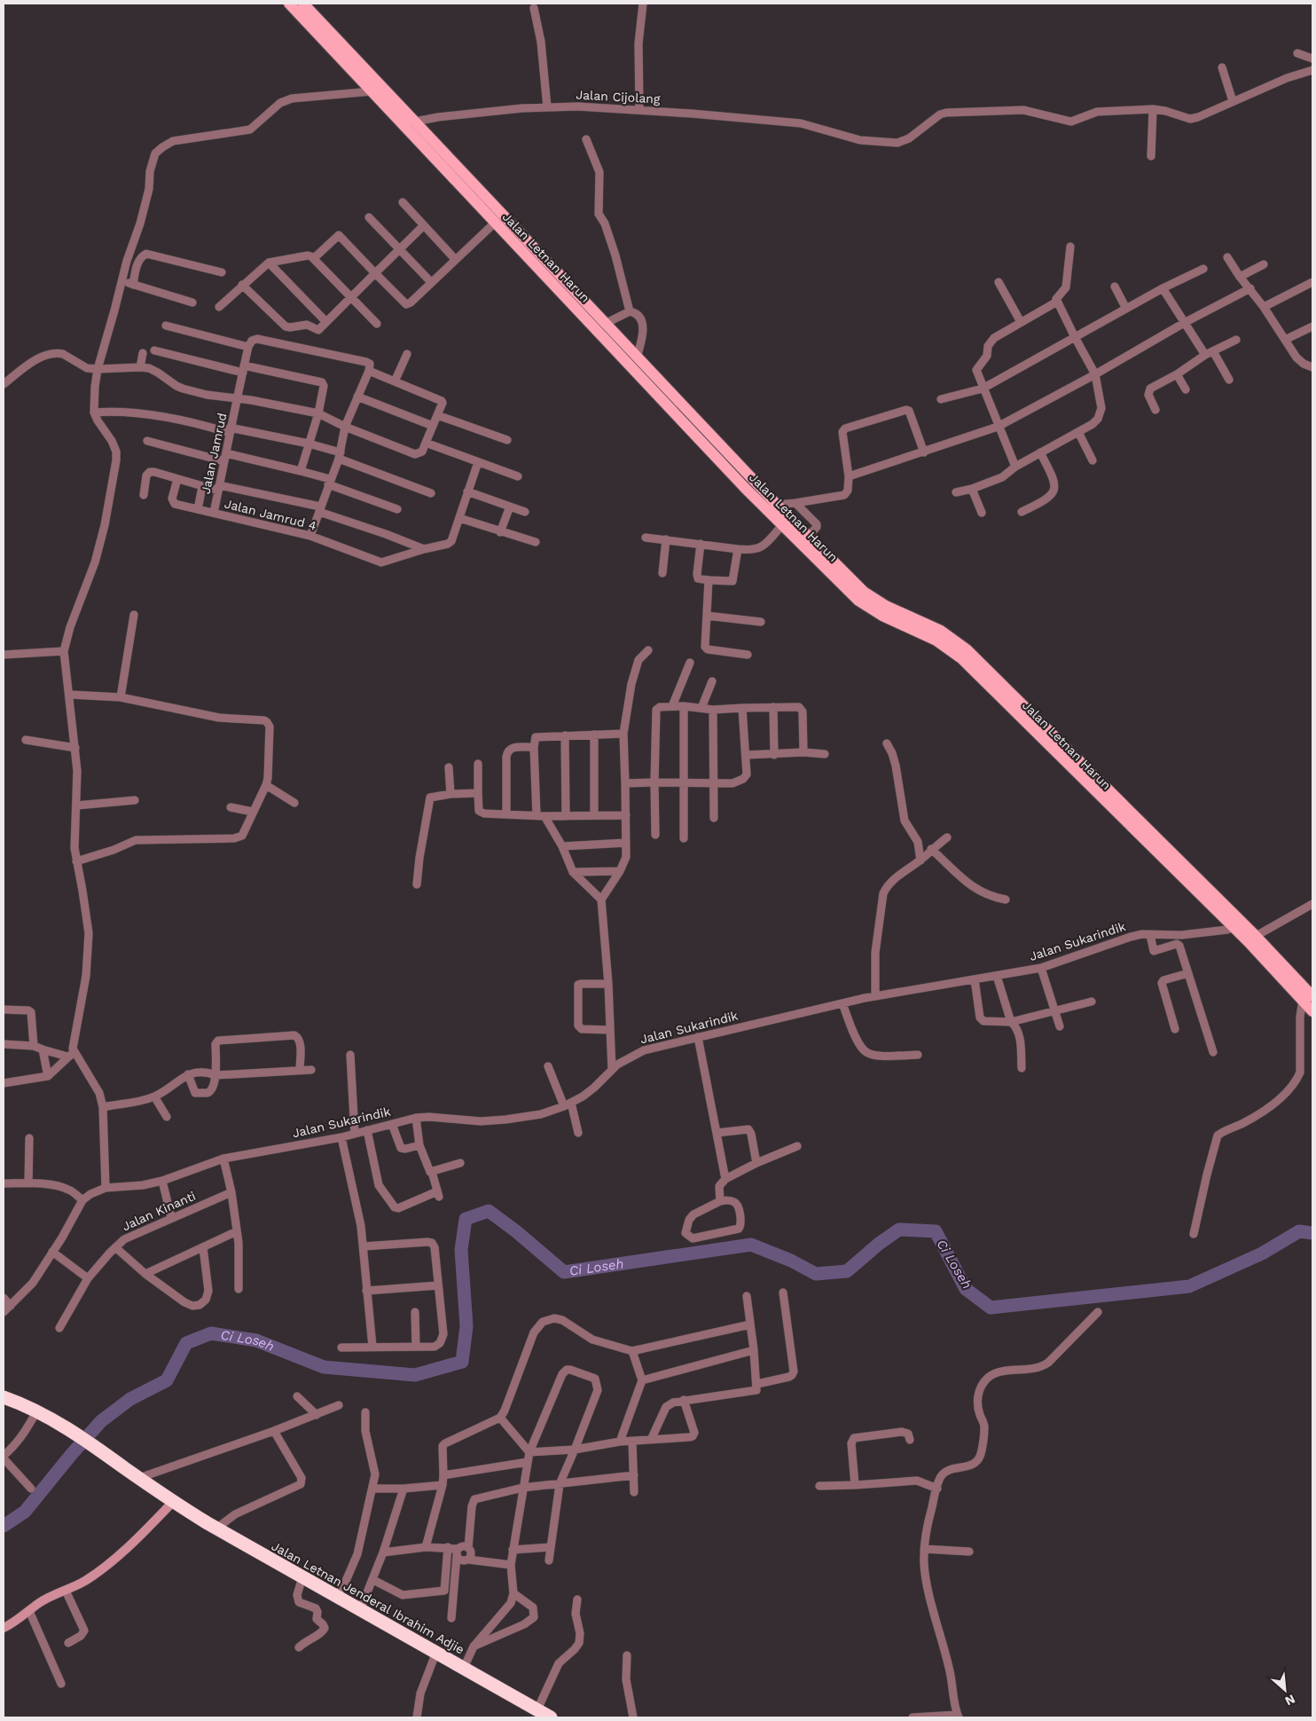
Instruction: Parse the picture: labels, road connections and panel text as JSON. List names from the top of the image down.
{
  "streets": {
    "highway": ["Jalan Letnan Jenderal Ibrahim Adjie"],
    "main road": ["Jalan Letnan Harun"],
    "street": [
      "Jalan Cijolang",
      "Jalan Jamrud",
      "Jalan Jamrud 4",
      "Jalan Sukarindik",
      "Jalan Kinanti"
    ]
  },
  "crossings": [
    ["Jalan Cijolang", "Jalan Letnan Harun"],
    ["Jalan Letnan Harun", "Jalan Sukarindik"],
    ["Jalan Jamrud", "Jalan Jamrud 4"]
  ],
  "water": ["Ci Loseh"],
  "north": "bottom right"
}
